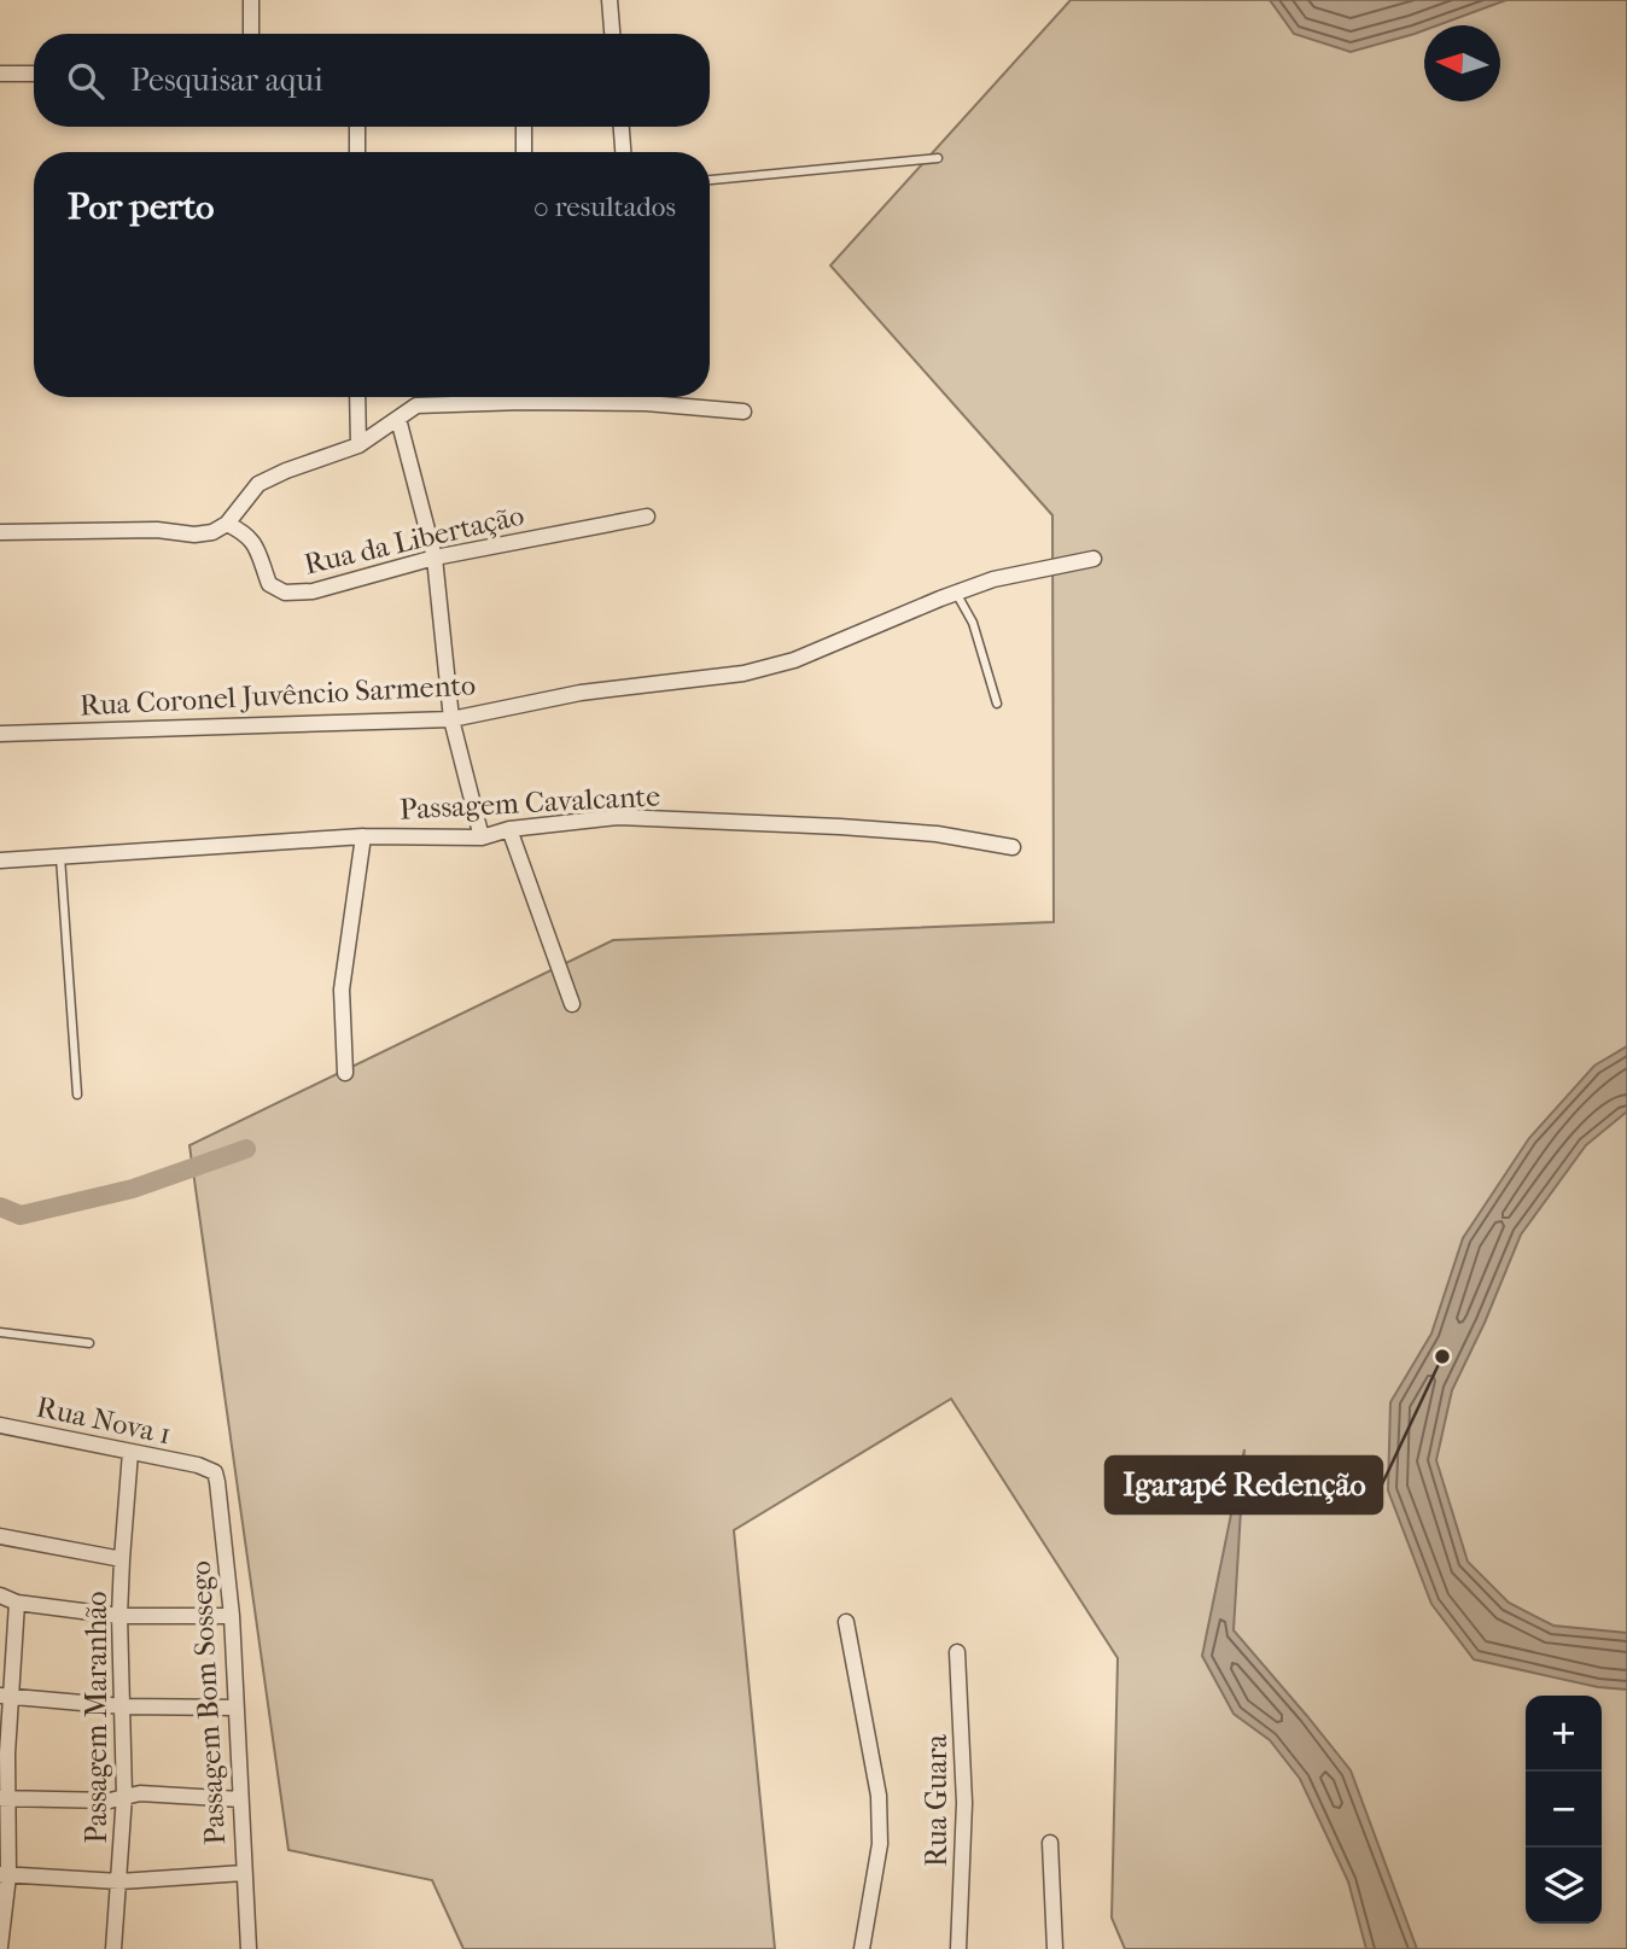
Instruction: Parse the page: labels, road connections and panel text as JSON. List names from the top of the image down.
{
  "streets": {
    "street": [
      "Rua da Libertação",
      "Rua Coronel Juvêncio Sarmento",
      "Passagem Cavalcante",
      "Rua Nova 1",
      "Passagem Bom Sossego",
      "Passagem Maranhão",
      "Rua Guara"
    ]
  },
  "crossings": [
    ["Rua Nova 1", "Passagem Bom Sossego"]
  ],
  "places": ["Igarapé Redenção"],
  "north": "left",
  "page": {
    "search": "Pesquisar aqui",
    "heading": ["Por perto", "0 resultados"],
    "map_buttons": ["+", "−"]
  }
}
